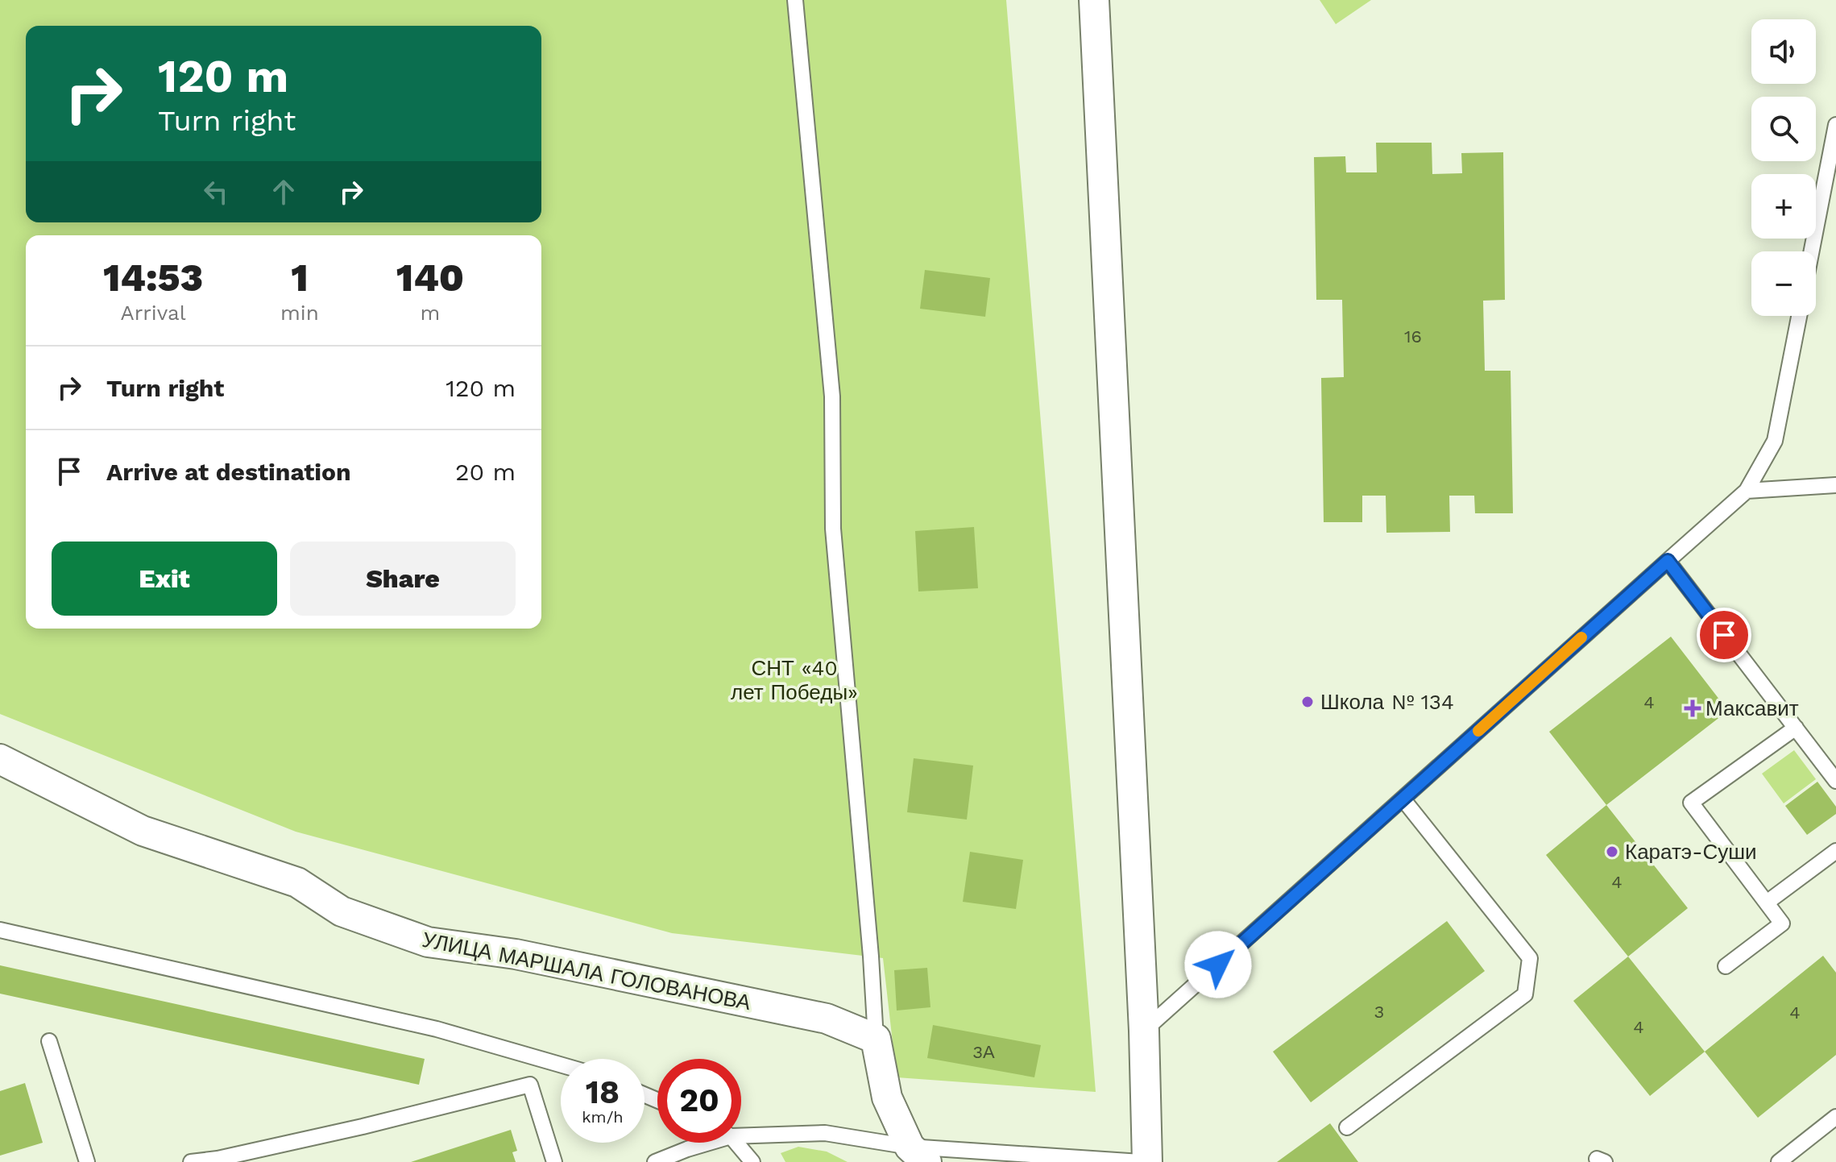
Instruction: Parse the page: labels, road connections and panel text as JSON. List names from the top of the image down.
{
  "streets": {
    "street": ["УЛИЦА МАРШАЛА ГОЛОВАНОВА"]
  },
  "parks": ["СНТ «40 лет Победы»"],
  "places": {
    "other": ["Школа № 134", "Каратэ-Суши"],
    "health": ["Максавит"]
  },
  "house_numbers": [
    "16",
    "4",
    "4",
    "3",
    "4",
    "4",
    "3А"
  ],
  "page": {
    "map_buttons": ["+", "−"],
    "turn": ["120 m", "Turn right"],
    "eta": [
      "14:53",
      "Arrival",
      "1",
      "min",
      "140",
      "m"
    ],
    "list": [
      {
        "name": "Turn right",
        "value": "120 m"
      },
      {
        "name": "Arrive at destination",
        "value": "20 m"
      }
    ],
    "buttons": ["Exit", "Share"],
    "speed": "18 km/h",
    "limit": "20"
  }
}
